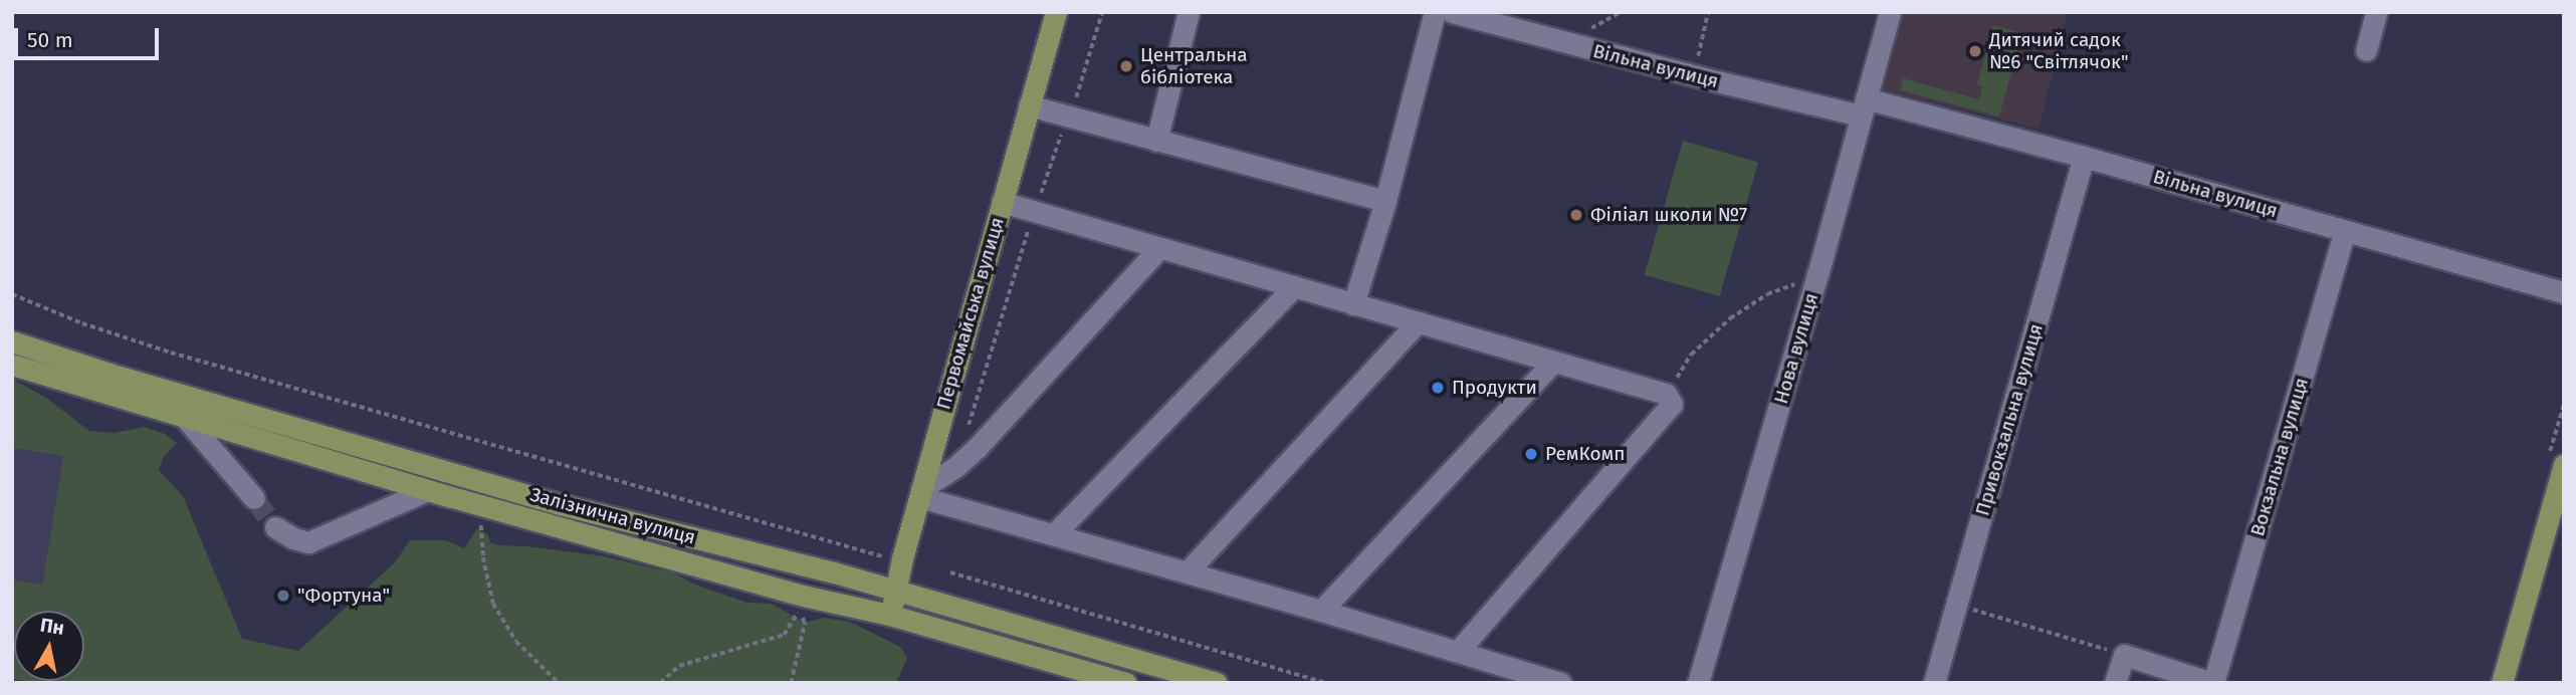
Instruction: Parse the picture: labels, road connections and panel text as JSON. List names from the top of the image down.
{
  "streets": {
    "main road": ["Первомайська вулиця", "Залізнична вулиця"],
    "street": [
      "Вільна вулиця",
      "Нова вулиця",
      "Привокзальна вулиця",
      "Вокзальна вулиця"
    ]
  },
  "crossings": [
    ["Вільна вулиця", "Нова вулиця"],
    ["Вільна вулиця", "Привокзальна вулиця"],
    ["Вільна вулиця", "Вокзальна вулиця"],
    ["Первомайська вулиця", "Залізнична вулиця"]
  ],
  "places": [
    "Дитячий садок №6 \"Світлячок\"",
    "Центральна бібліотека",
    "Філіал школи №7",
    "Продукти",
    "РемКомп",
    "\"Фортуна\""
  ],
  "scale_bar": "50 m",
  "north": "top"
}
